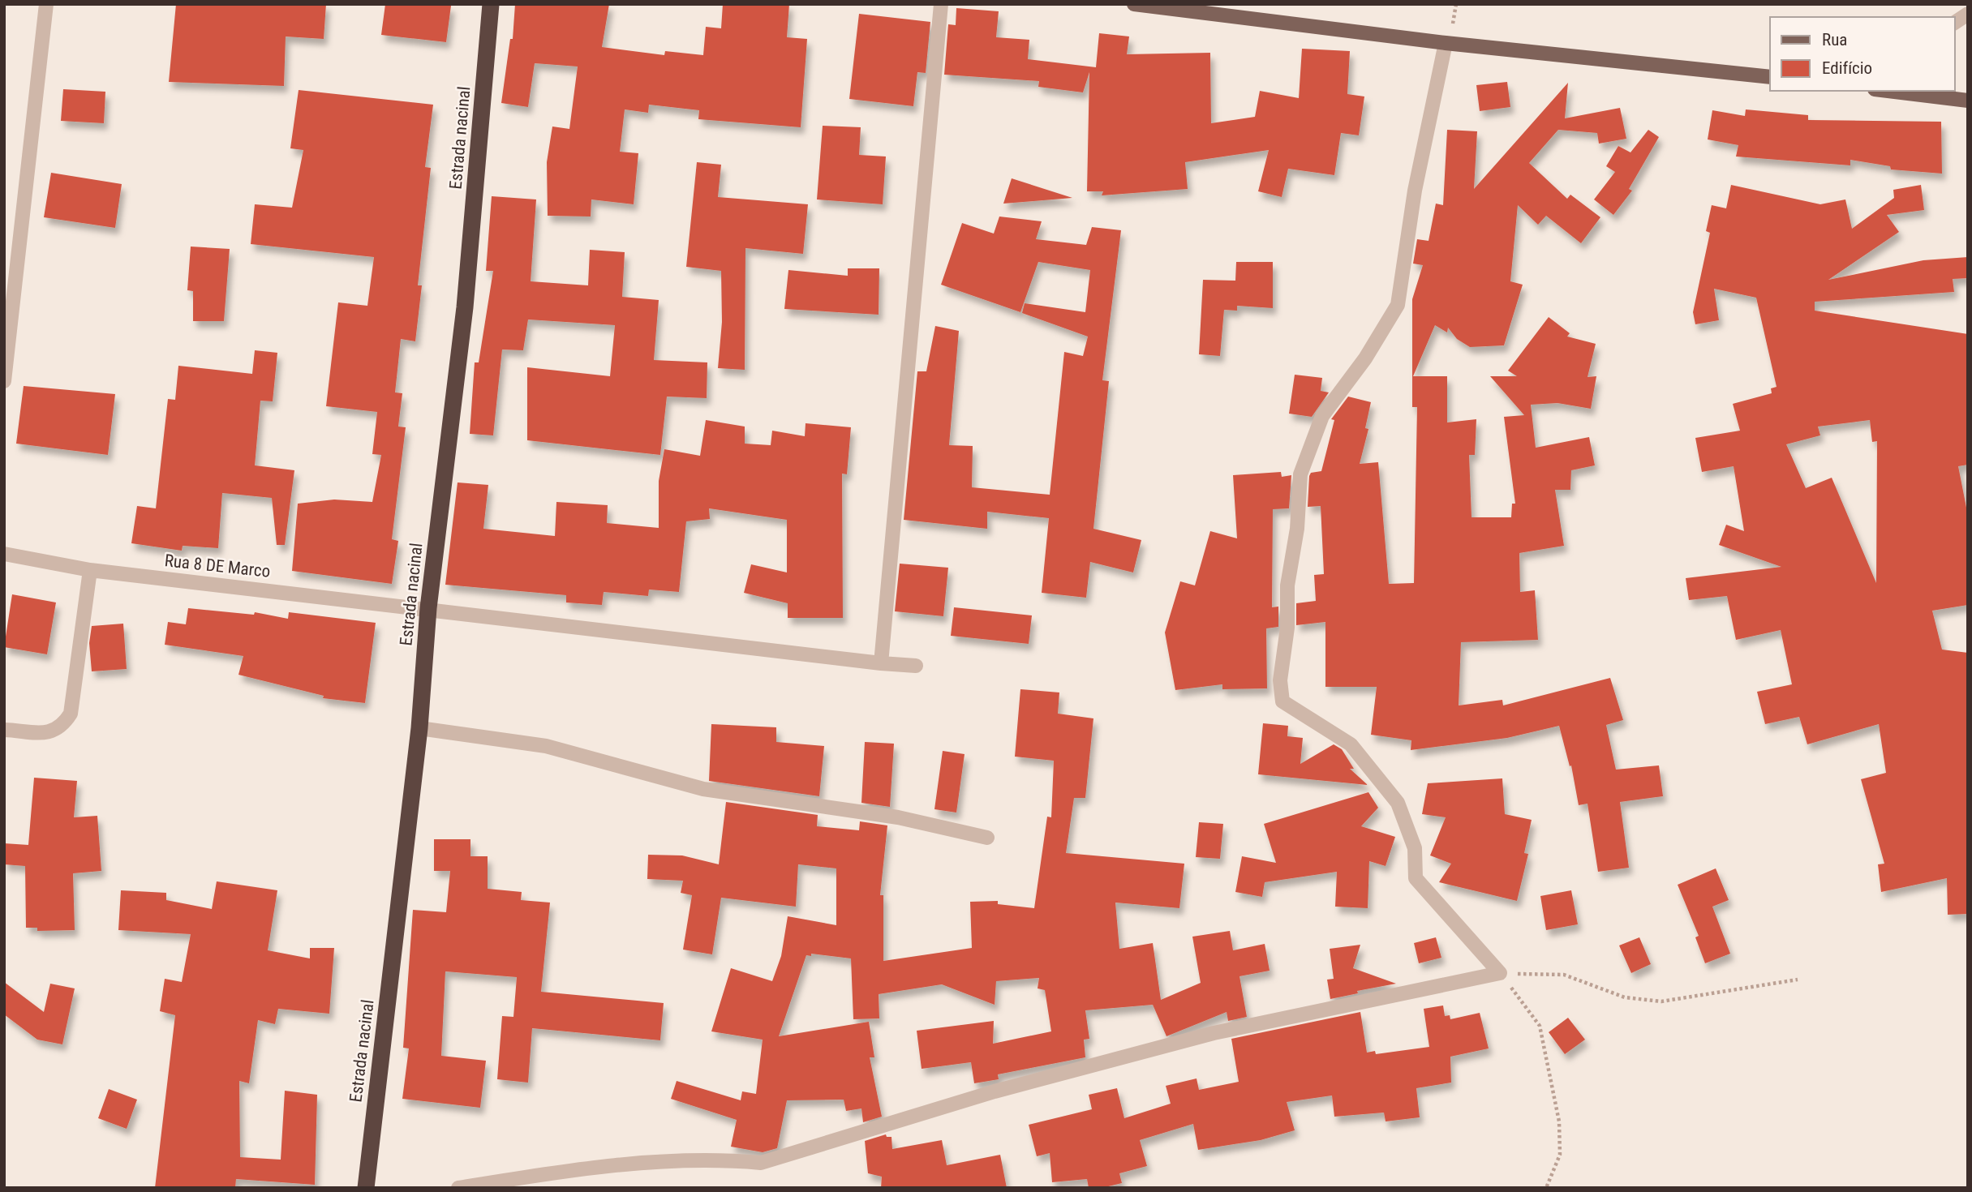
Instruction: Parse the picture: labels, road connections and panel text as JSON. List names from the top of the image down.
{
  "streets": {
    "highway": ["Estrada nacinal"],
    "street": ["Rua 8 DE Marco"]
  },
  "crossings": [
    ["Estrada nacinal", "Rua 8 DE Marco"]
  ],
  "legend": ["Rua", "Edifício"]
}
